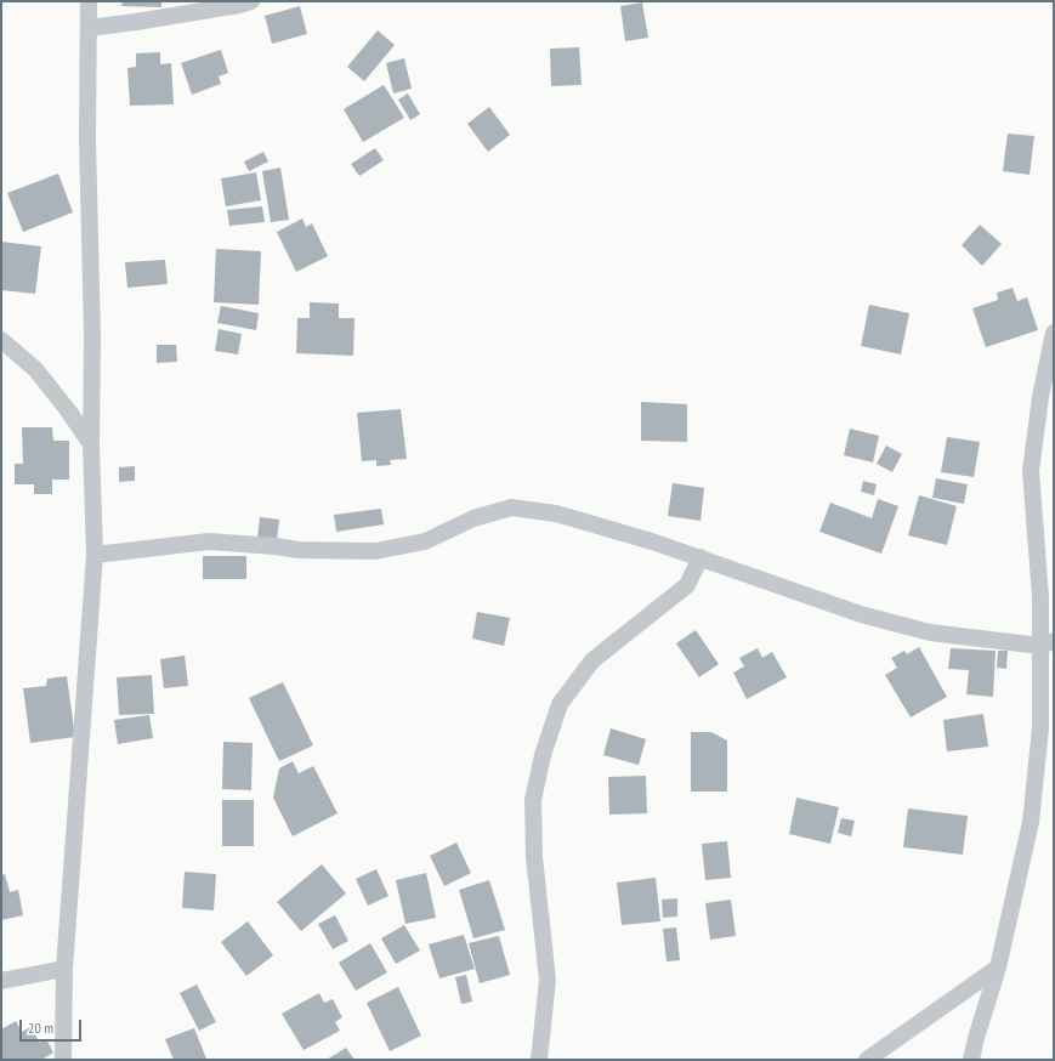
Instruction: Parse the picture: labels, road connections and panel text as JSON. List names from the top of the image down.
{
  "scale_bar": "20 m"
}
